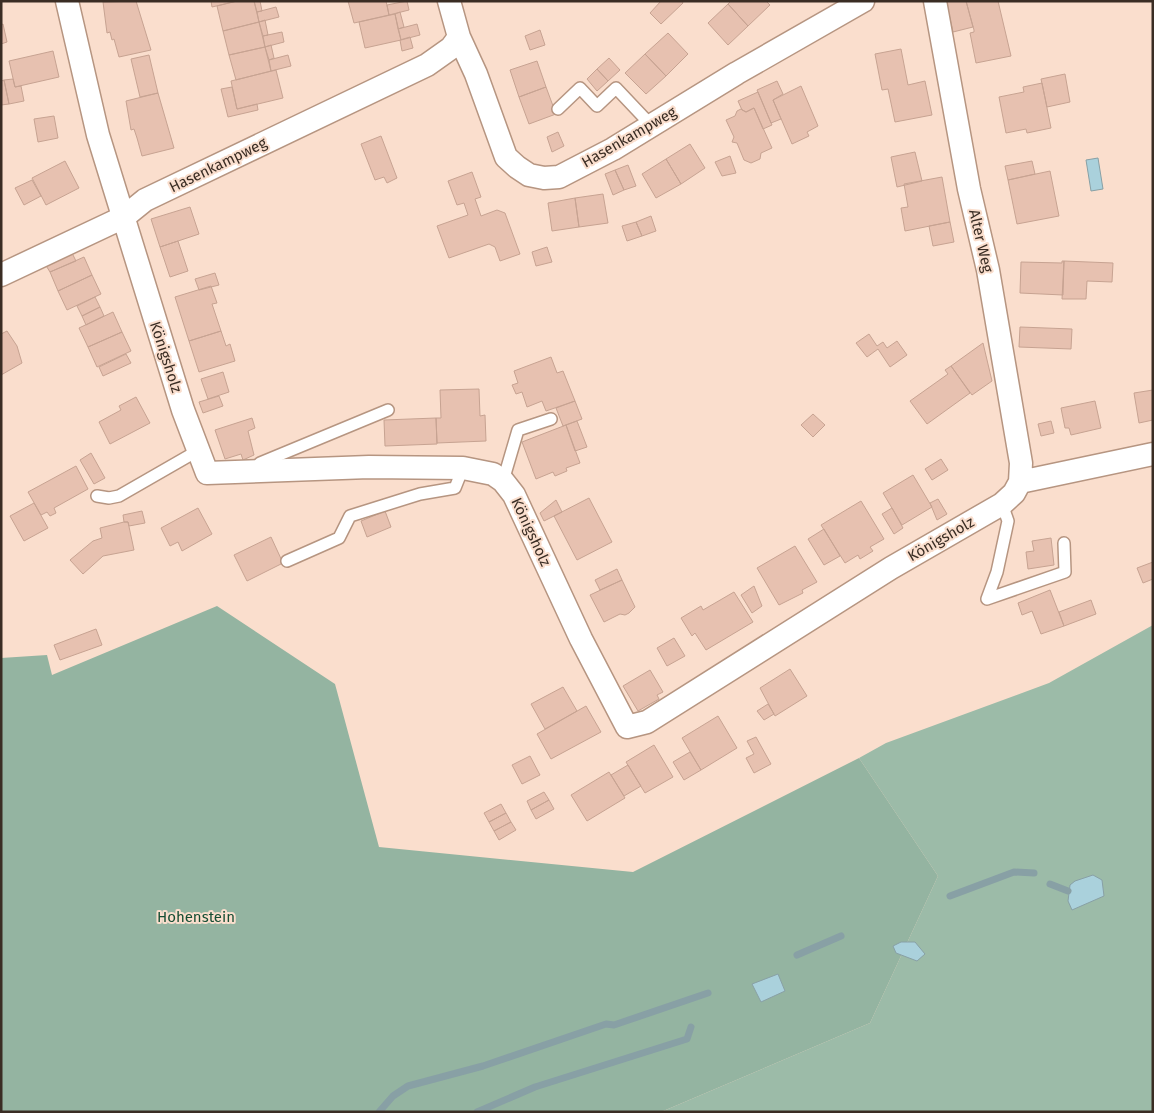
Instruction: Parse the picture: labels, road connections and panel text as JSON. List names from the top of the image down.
{
  "streets": {
    "street": ["Hasenkampweg", "Alter Weg", "Königsholz"]
  },
  "crossings": [
    ["Hasenkampweg", "Königsholz"],
    ["Alter Weg", "Königsholz"]
  ],
  "parks": ["Hohenstein"]
}
